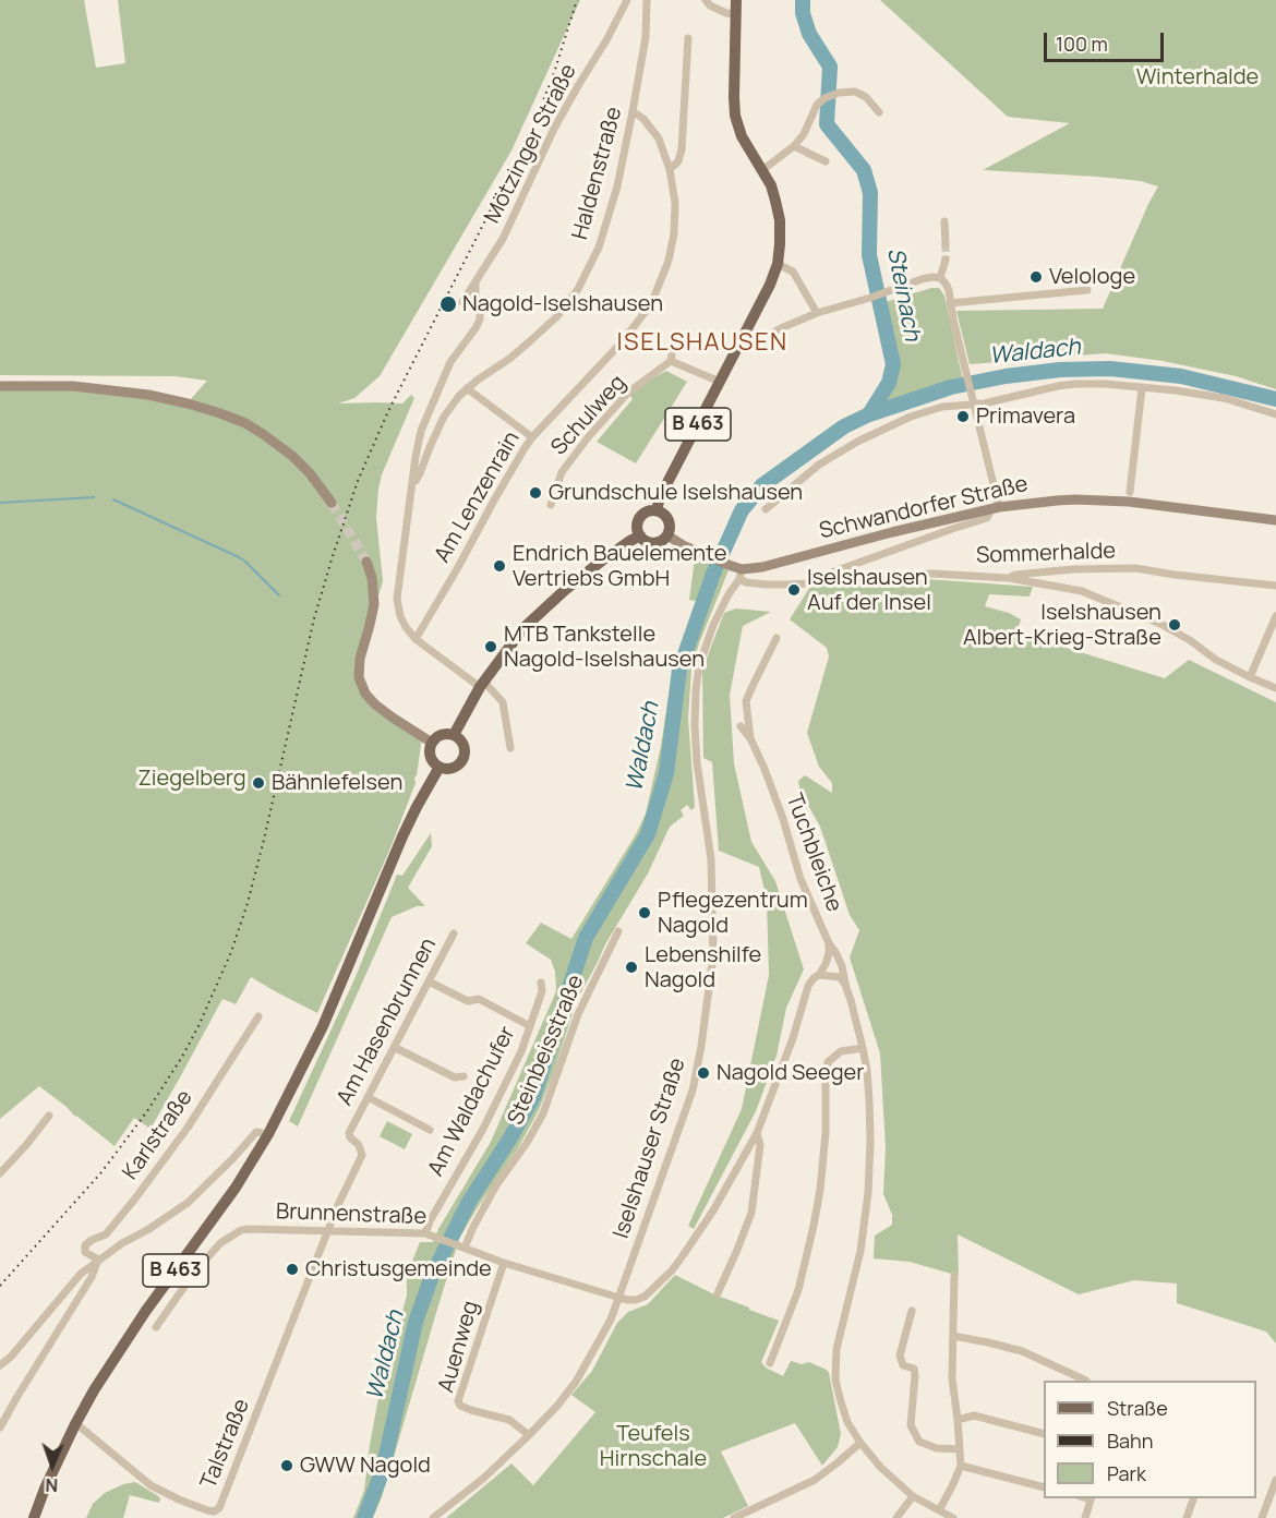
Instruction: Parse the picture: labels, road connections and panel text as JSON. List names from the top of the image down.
{
  "streets": {
    "main road": ["B 463", "Schwandorfer Straße"],
    "street": [
      "Mötzinger Straße",
      "Haldenstraße",
      "Schulweg",
      "Am Lenzenrain",
      "Sommerhalde",
      "Tuchbleiche",
      "Am Hasenbrunnen",
      "Steinbeisstraße",
      "Am Waldachufer",
      "Karlstraße",
      "Iselshauser Straße",
      "Brunnenstraße",
      "Auenweg",
      "Talstraße"
    ]
  },
  "crossings": [
    ["Haldenstraße", "Am Lenzenrain"],
    ["B 463", "Schwandorfer Straße"],
    ["B 463", "Talstraße"],
    ["Schwandorfer Straße", "Sommerhalde"],
    ["Schwandorfer Straße", "Iselshauser Straße"],
    ["Sommerhalde", "Iselshauser Straße"],
    ["Am Hasenbrunnen", "Brunnenstraße"],
    ["Am Hasenbrunnen", "Talstraße"],
    ["Steinbeisstraße", "Brunnenstraße"],
    ["Am Waldachufer", "Brunnenstraße"],
    ["Iselshauser Straße", "Brunnenstraße"],
    ["Iselshauser Straße", "Auenweg"],
    ["Brunnenstraße", "Auenweg"],
    ["Brunnenstraße", "Talstraße"]
  ],
  "districts": ["ISELSHAUSEN"],
  "water": ["Steinach", "Waldach"],
  "parks": ["Winterhalde", "Ziegelberg", "Teufels Hirnschale"],
  "places": [
    "Velologe",
    "Nagold-Iselshausen",
    "Primavera",
    "Grundschule Iselshausen",
    "Endrich Bauelemente Vertriebs GmbH",
    "Iselshausen Auf der Insel",
    "Iselshausen Albert-Krieg-Straße",
    "MTB Tankstelle Nagold-Iselshausen",
    "Bähnlefelsen",
    "Pflegezentrum Nagold",
    "Lebenshilfe Nagold",
    "Nagold Seeger",
    "Christusgemeinde",
    "GWW Nagold"
  ],
  "legend": ["Straße", "Bahn", "Park"],
  "scale_bar": "100 m",
  "north": "bottom"
}
